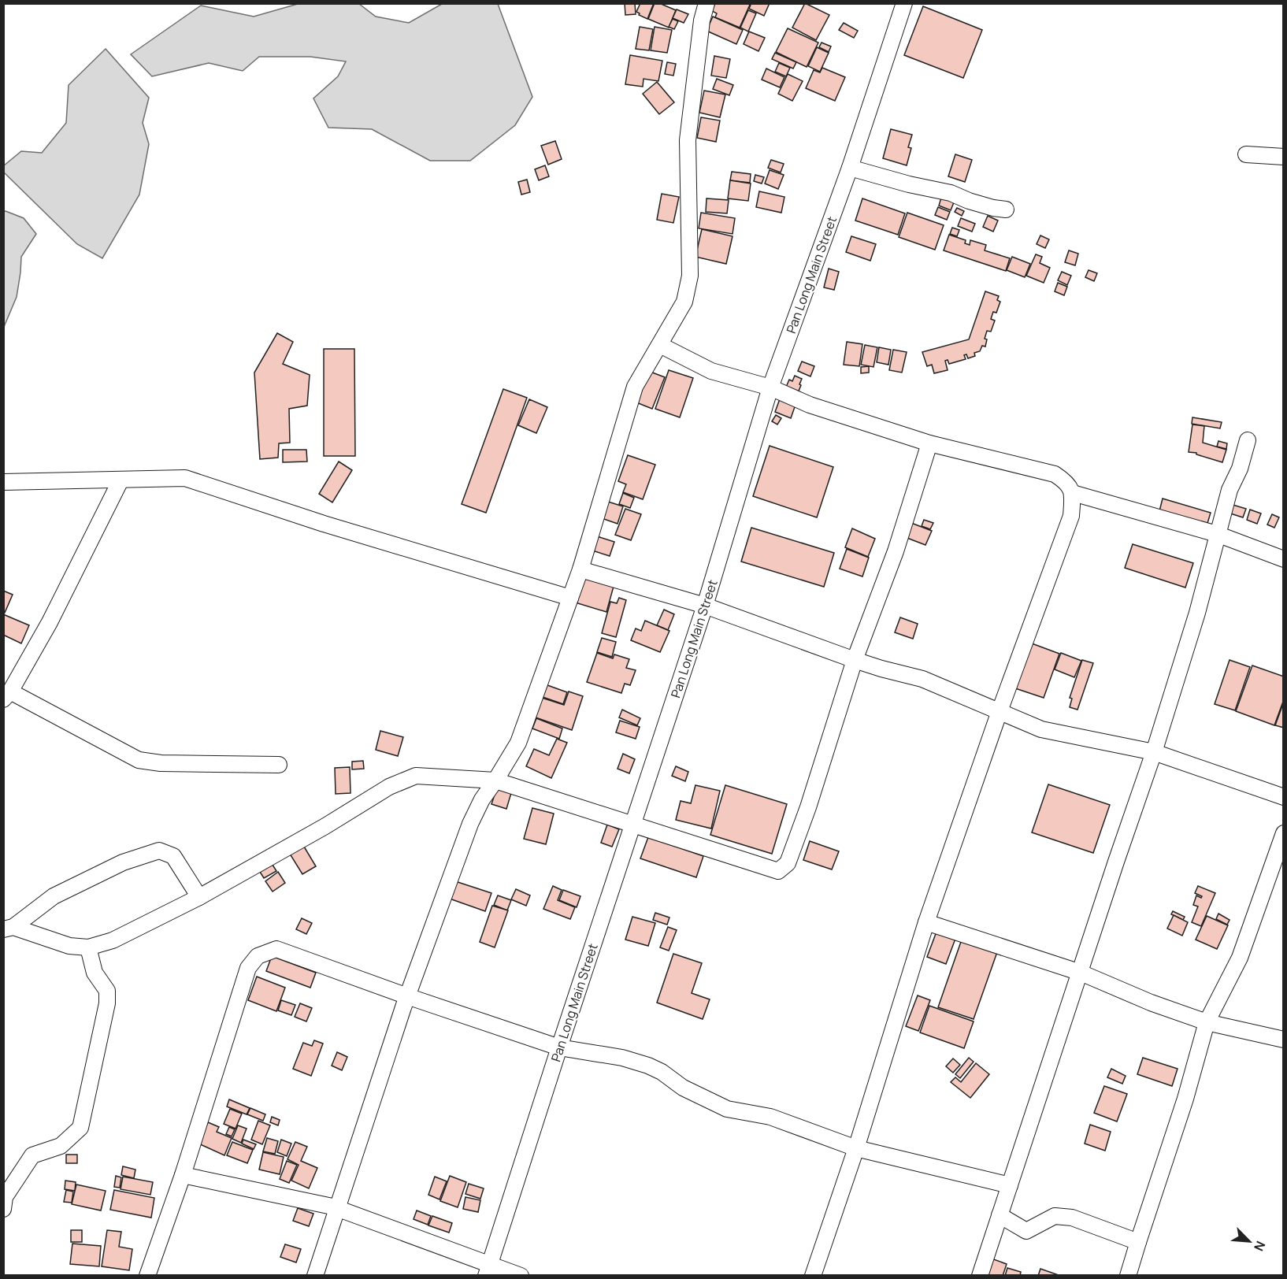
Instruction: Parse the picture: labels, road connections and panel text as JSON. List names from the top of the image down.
{
  "streets": {
    "street": ["Pan Long Main Street"]
  },
  "north": "bottom right"
}
